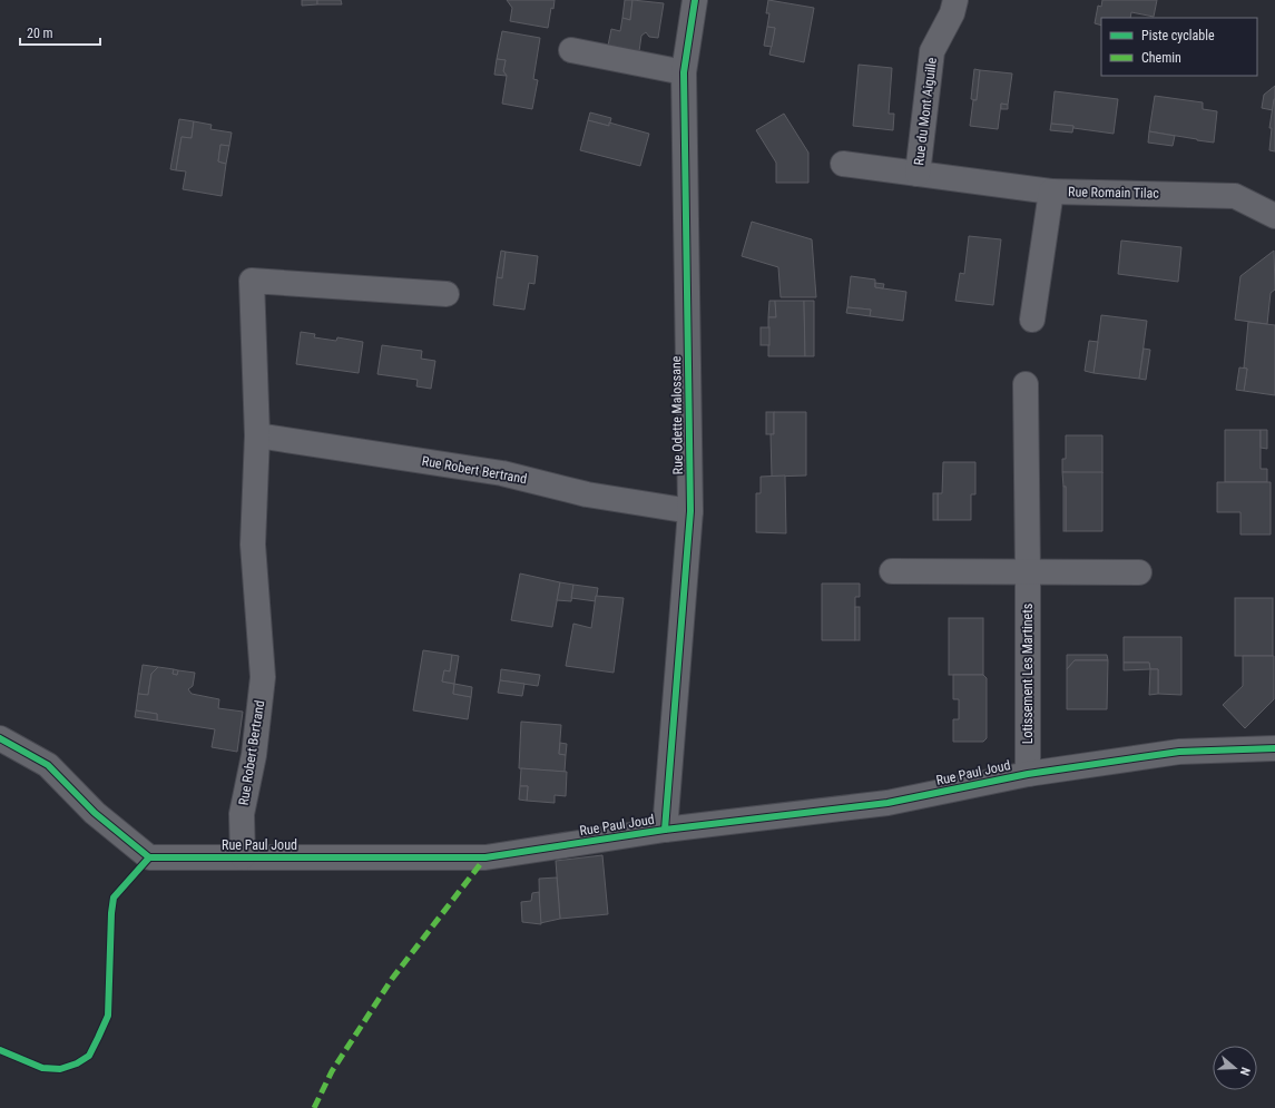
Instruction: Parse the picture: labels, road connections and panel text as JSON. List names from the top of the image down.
{
  "streets": {
    "street": [
      "Rue du Mont Aiguille",
      "Rue Romain Tilac",
      "Rue Odette Malossane",
      "Rue Robert Bertrand",
      "Lotissement Les Martinets",
      "Rue Paul Joud"
    ]
  },
  "crossings": [
    ["Rue du Mont Aiguille", "Rue Romain Tilac"],
    ["Rue Odette Malossane", "Rue Robert Bertrand"],
    ["Rue Odette Malossane", "Rue Paul Joud"],
    ["Rue Robert Bertrand", "Rue Paul Joud"],
    ["Lotissement Les Martinets", "Rue Paul Joud"]
  ],
  "legend": ["Piste cyclable", "Chemin"],
  "scale_bar": "20 m",
  "north": "right"
}
